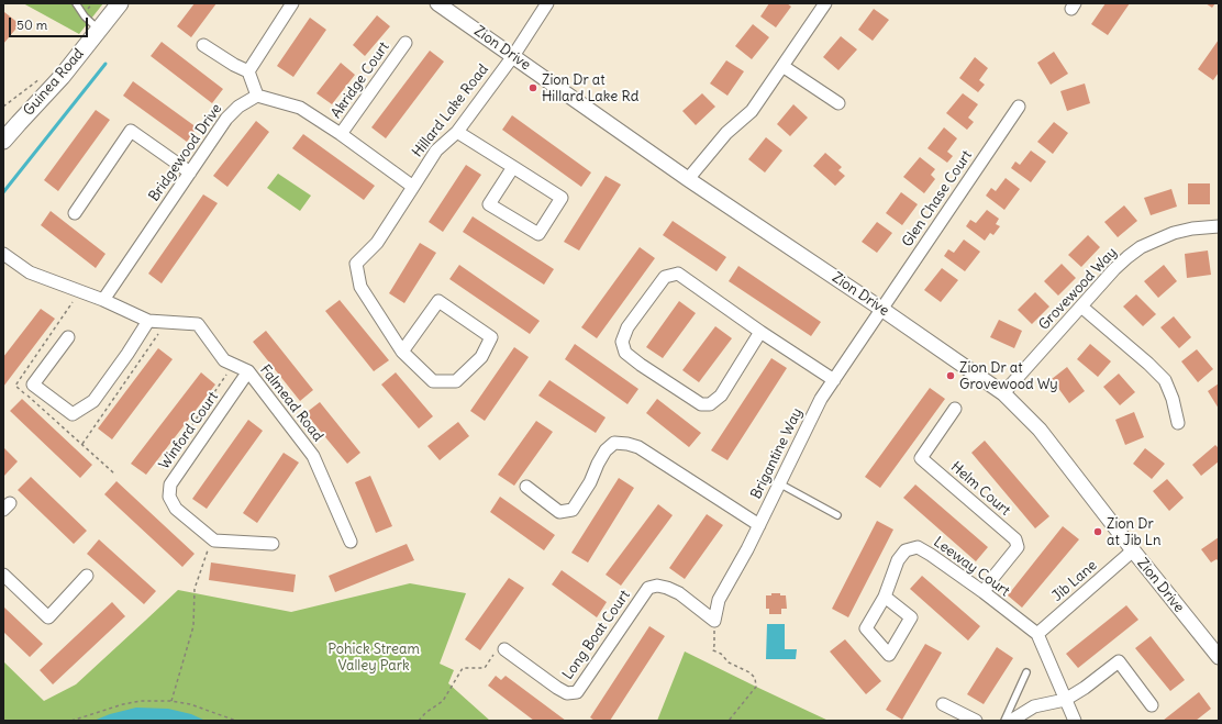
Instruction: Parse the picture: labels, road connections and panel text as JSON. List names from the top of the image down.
{
  "streets": {
    "main road": ["Guinea Road"],
    "street": [
      "Zion Drive",
      "Akridge Court",
      "Hillard Lake Road",
      "Bridgewood Drive",
      "Glen Chase Court",
      "Grovewood Way",
      "Falmead Road",
      "Winford Court",
      "Brigantine Way",
      "Helm Court",
      "Leeway Court",
      "Jib Lane",
      "Long Boat Court"
    ]
  },
  "crossings": [
    ["Zion Drive", "Hillard Lake Road"],
    ["Zion Drive", "Glen Chase Court"],
    ["Zion Drive", "Grovewood Way"],
    ["Zion Drive", "Brigantine Way"],
    ["Zion Drive", "Jib Lane"],
    ["Bridgewood Drive", "Falmead Road"],
    ["Glen Chase Court", "Brigantine Way"],
    ["Falmead Road", "Winford Court"],
    ["Brigantine Way", "Long Boat Court"],
    ["Helm Court", "Leeway Court"],
    ["Leeway Court", "Jib Lane"]
  ],
  "parks": ["Pohick Stream Valley Park"],
  "places": ["Zion Dr at Hillard Lake Rd", "Zion Dr at Grovewood Wy", "Zion Dr at Jib Ln"],
  "scale_bar": "50 m"
}
